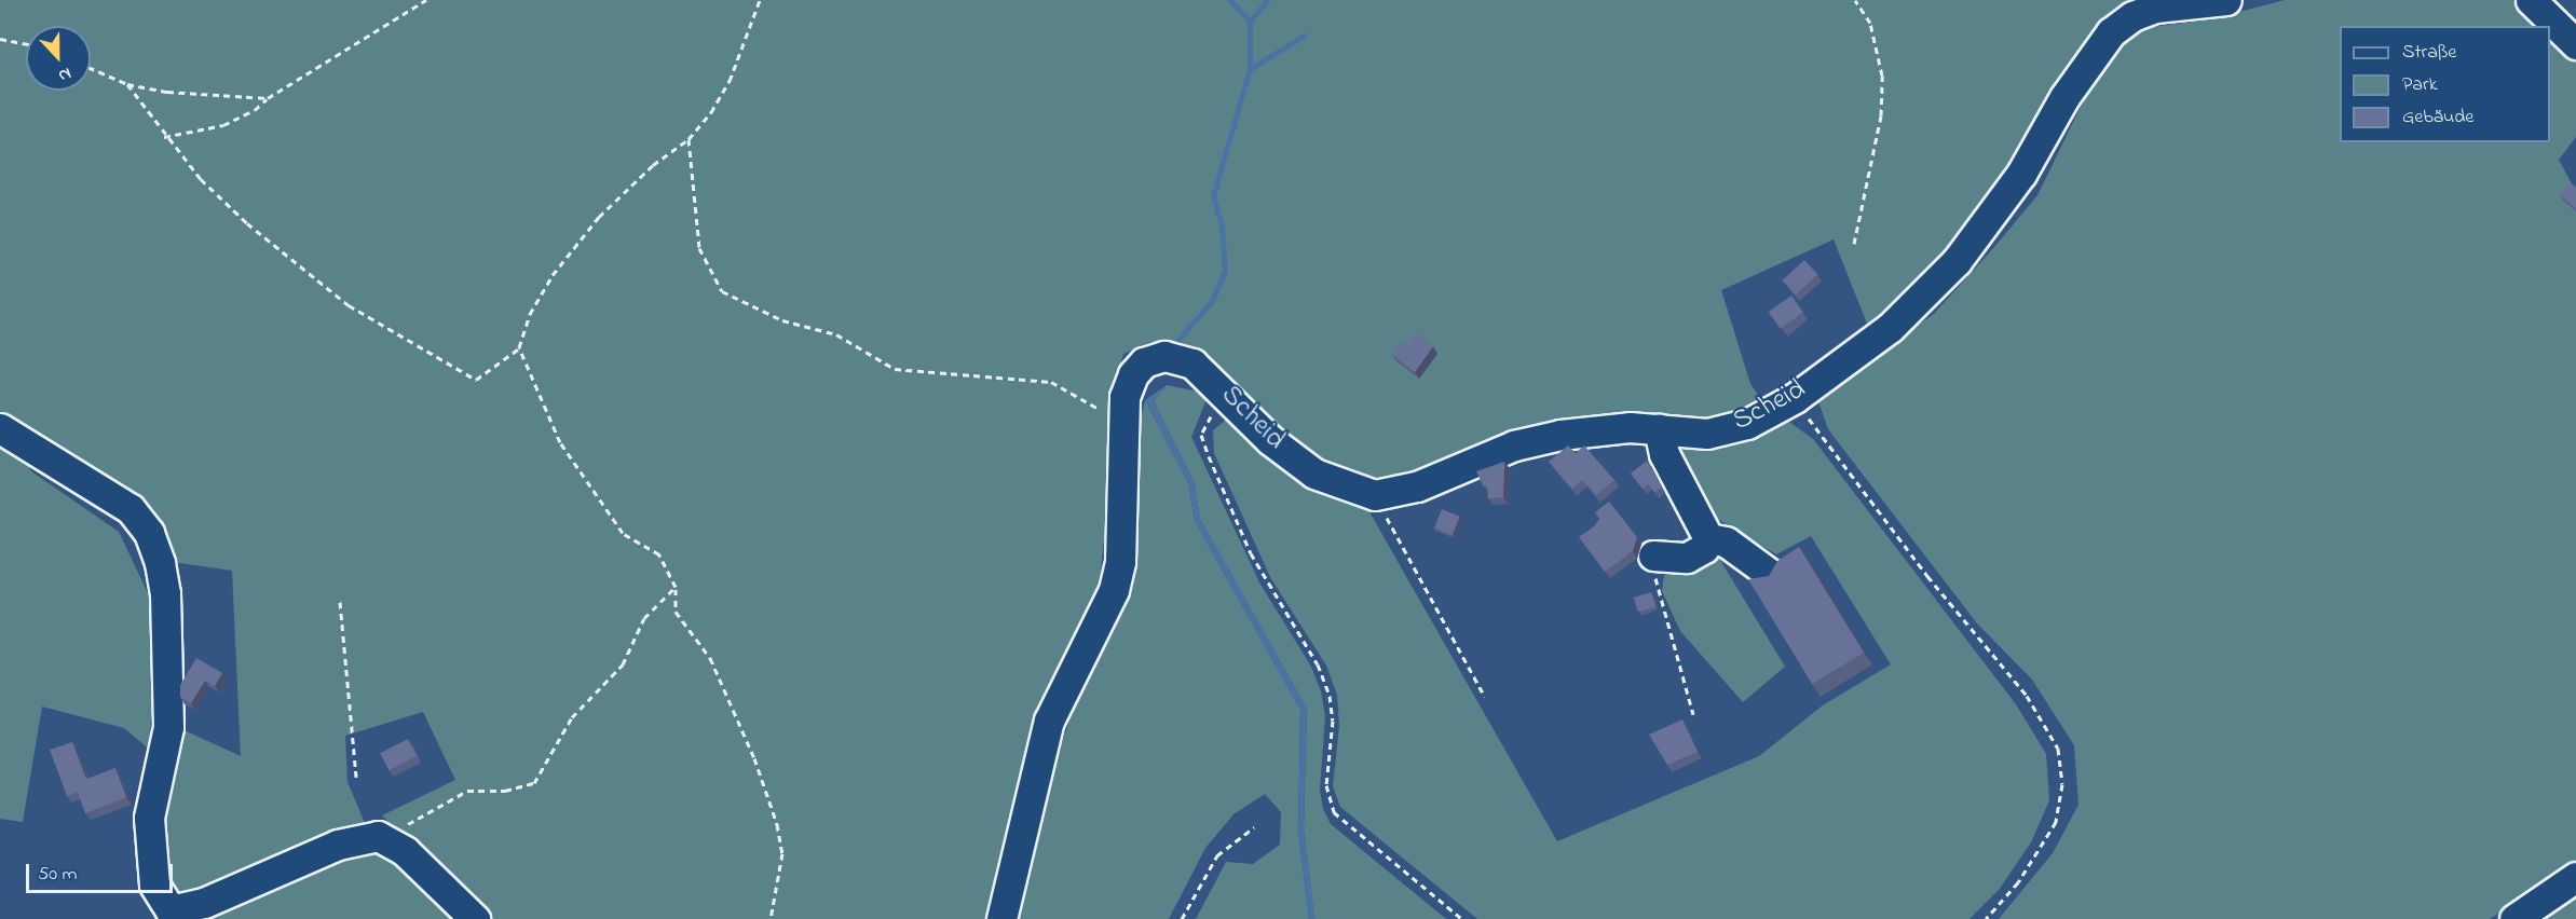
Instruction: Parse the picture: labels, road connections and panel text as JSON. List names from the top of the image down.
{
  "streets": {
    "street": ["Scheid"]
  },
  "legend": ["Straße", "Park", "Gebäude"],
  "scale_bar": "50 m",
  "north": "bottom"
}
